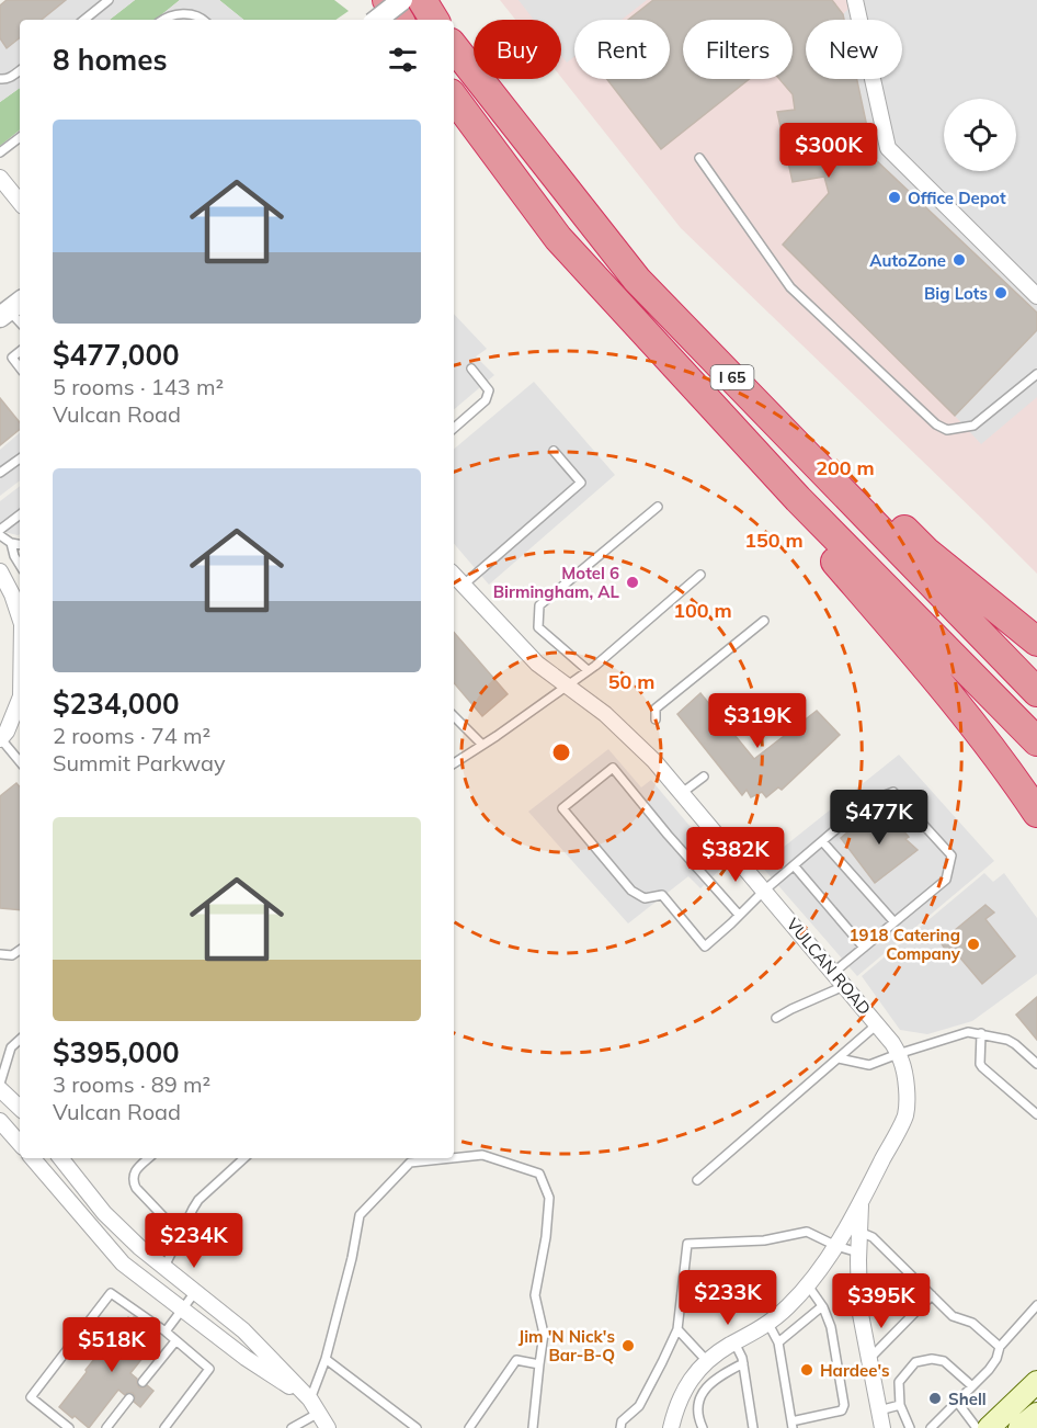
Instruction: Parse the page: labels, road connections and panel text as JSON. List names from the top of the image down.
{
  "streets": {
    "highway": ["I 65"],
    "street": ["VULCAN ROAD"]
  },
  "places": [
    "Office Depot",
    "AutoZone",
    "Big Lots",
    "Motel 6 Birmingham, AL",
    "1918 Catering Company",
    "Jim 'N Nick's Bar-B-Q",
    "Hardee's",
    "Shell"
  ],
  "page": {
    "chip": [
      "Buy",
      "Rent",
      "Filters",
      "New"
    ],
    "heading": "8 homes",
    "list": [
      {
        "name": "$477,000",
        "note": "5 rooms · 143 m² · Vulcan Road"
      },
      {
        "name": "$234,000",
        "note": "2 rooms · 74 m² · Summit Parkway"
      },
      {
        "name": "$395,000",
        "note": "3 rooms · 89 m² · Vulcan Road"
      }
    ],
    "price": [
      "$300K",
      "$319K",
      "$477K",
      "$382K",
      "$234K",
      "$233K",
      "$395K",
      "$518K"
    ]
  },
  "rings": [
    "200 m",
    "150 m",
    "100 m",
    "50 m"
  ]
}
